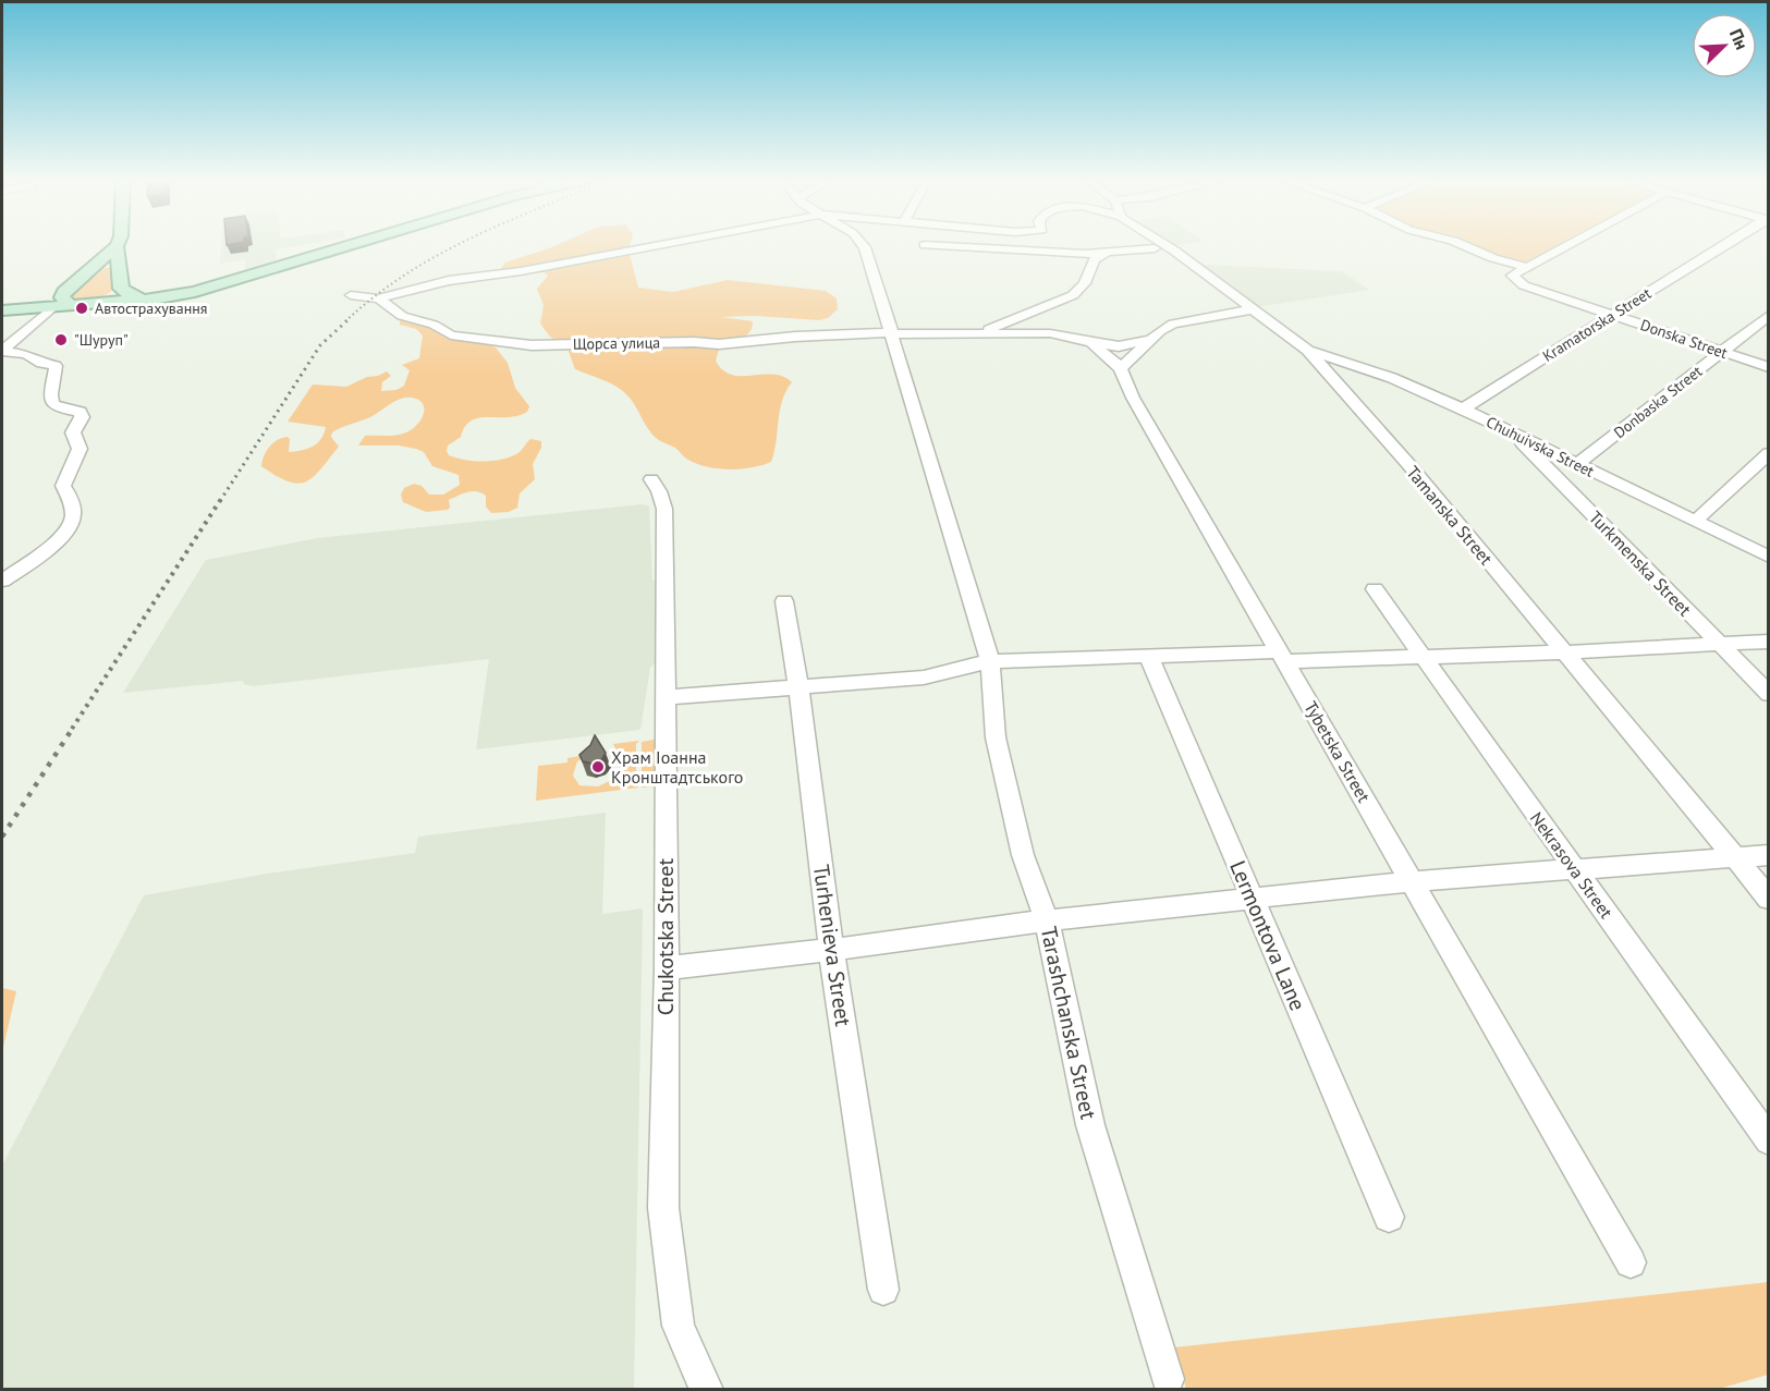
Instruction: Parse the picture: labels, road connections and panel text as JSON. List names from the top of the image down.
{
  "streets": {
    "street": [
      "Kramatorska Street",
      "Donska Street",
      "Щорса улица",
      "Donbaska Street",
      "Chuhuivska Street",
      "Tamanska Street",
      "Turkmenska Street",
      "Tybetska Street",
      "Nekrasova Street",
      "Lermontova Lane",
      "Chukotska Street",
      "Turhenieva Street",
      "Tarashchanska Street"
    ]
  },
  "crossings": [
    ["Kramatorska Street", "Donska Street"],
    ["Kramatorska Street", "Chuhuivska Street"],
    ["Donska Street", "Donbaska Street"],
    ["Щорса улица", "Tarashchanska Street"],
    ["Donbaska Street", "Chuhuivska Street"],
    ["Chuhuivska Street", "Tamanska Street"],
    ["Chuhuivska Street", "Turkmenska Street"]
  ],
  "places": ["Автострахування", "\"Шуруп\"", "Храм Іоанна Кронштадтського"],
  "north": "top right"
}
